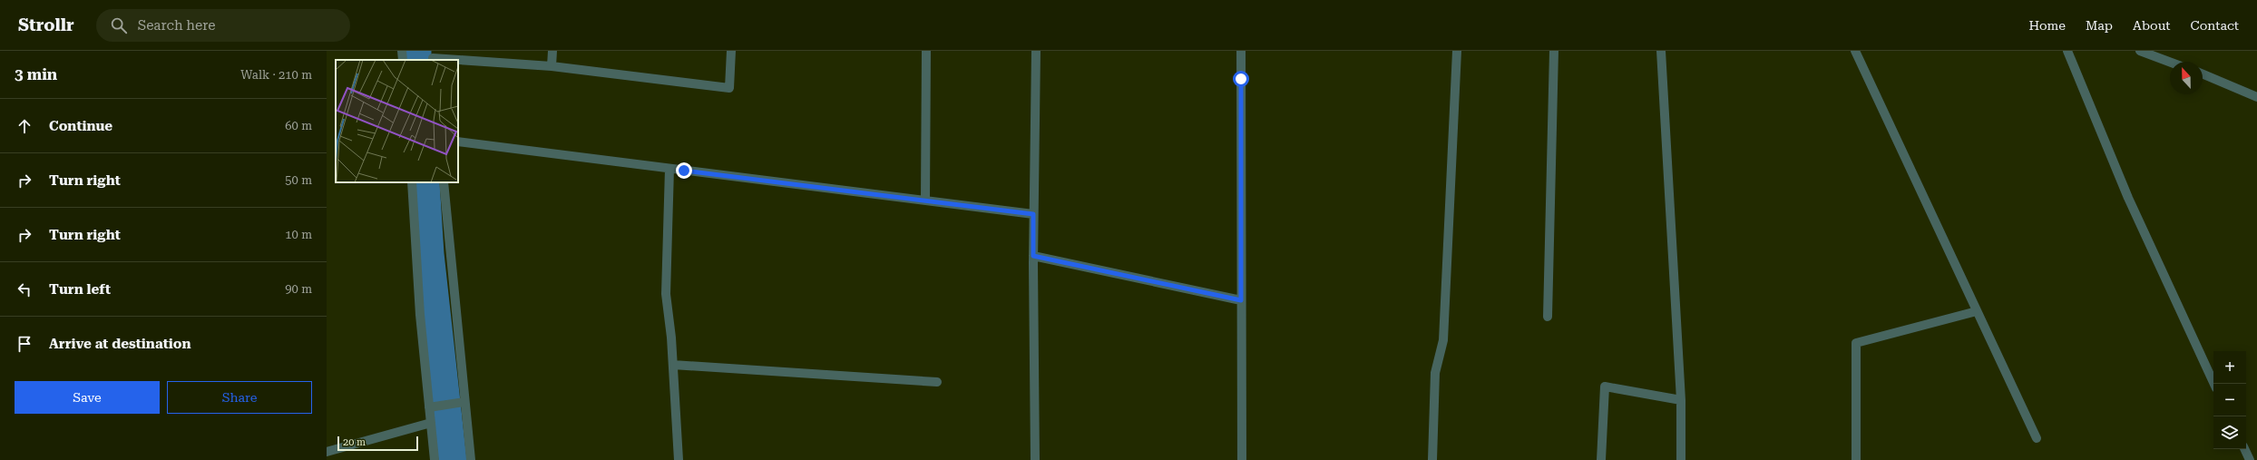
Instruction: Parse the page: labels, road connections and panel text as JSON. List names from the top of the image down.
{
  "scale_bar": "20 m",
  "north": "top",
  "page": {
    "header": "Strollr",
    "search": "Search here",
    "nav": [
      "Home",
      "Map",
      "About",
      "Contact"
    ],
    "heading": ["3 min", "Walk · 210 m"],
    "list": [
      ["Continue", "60 m"],
      ["Turn right", "50 m"],
      ["Turn right", "10 m"],
      ["Turn left", "90 m"],
      "Arrive at destination"
    ],
    "map_buttons": ["+", "−"],
    "buttons": ["Save", "Share"],
    "scale": "20 m"
  }
}
